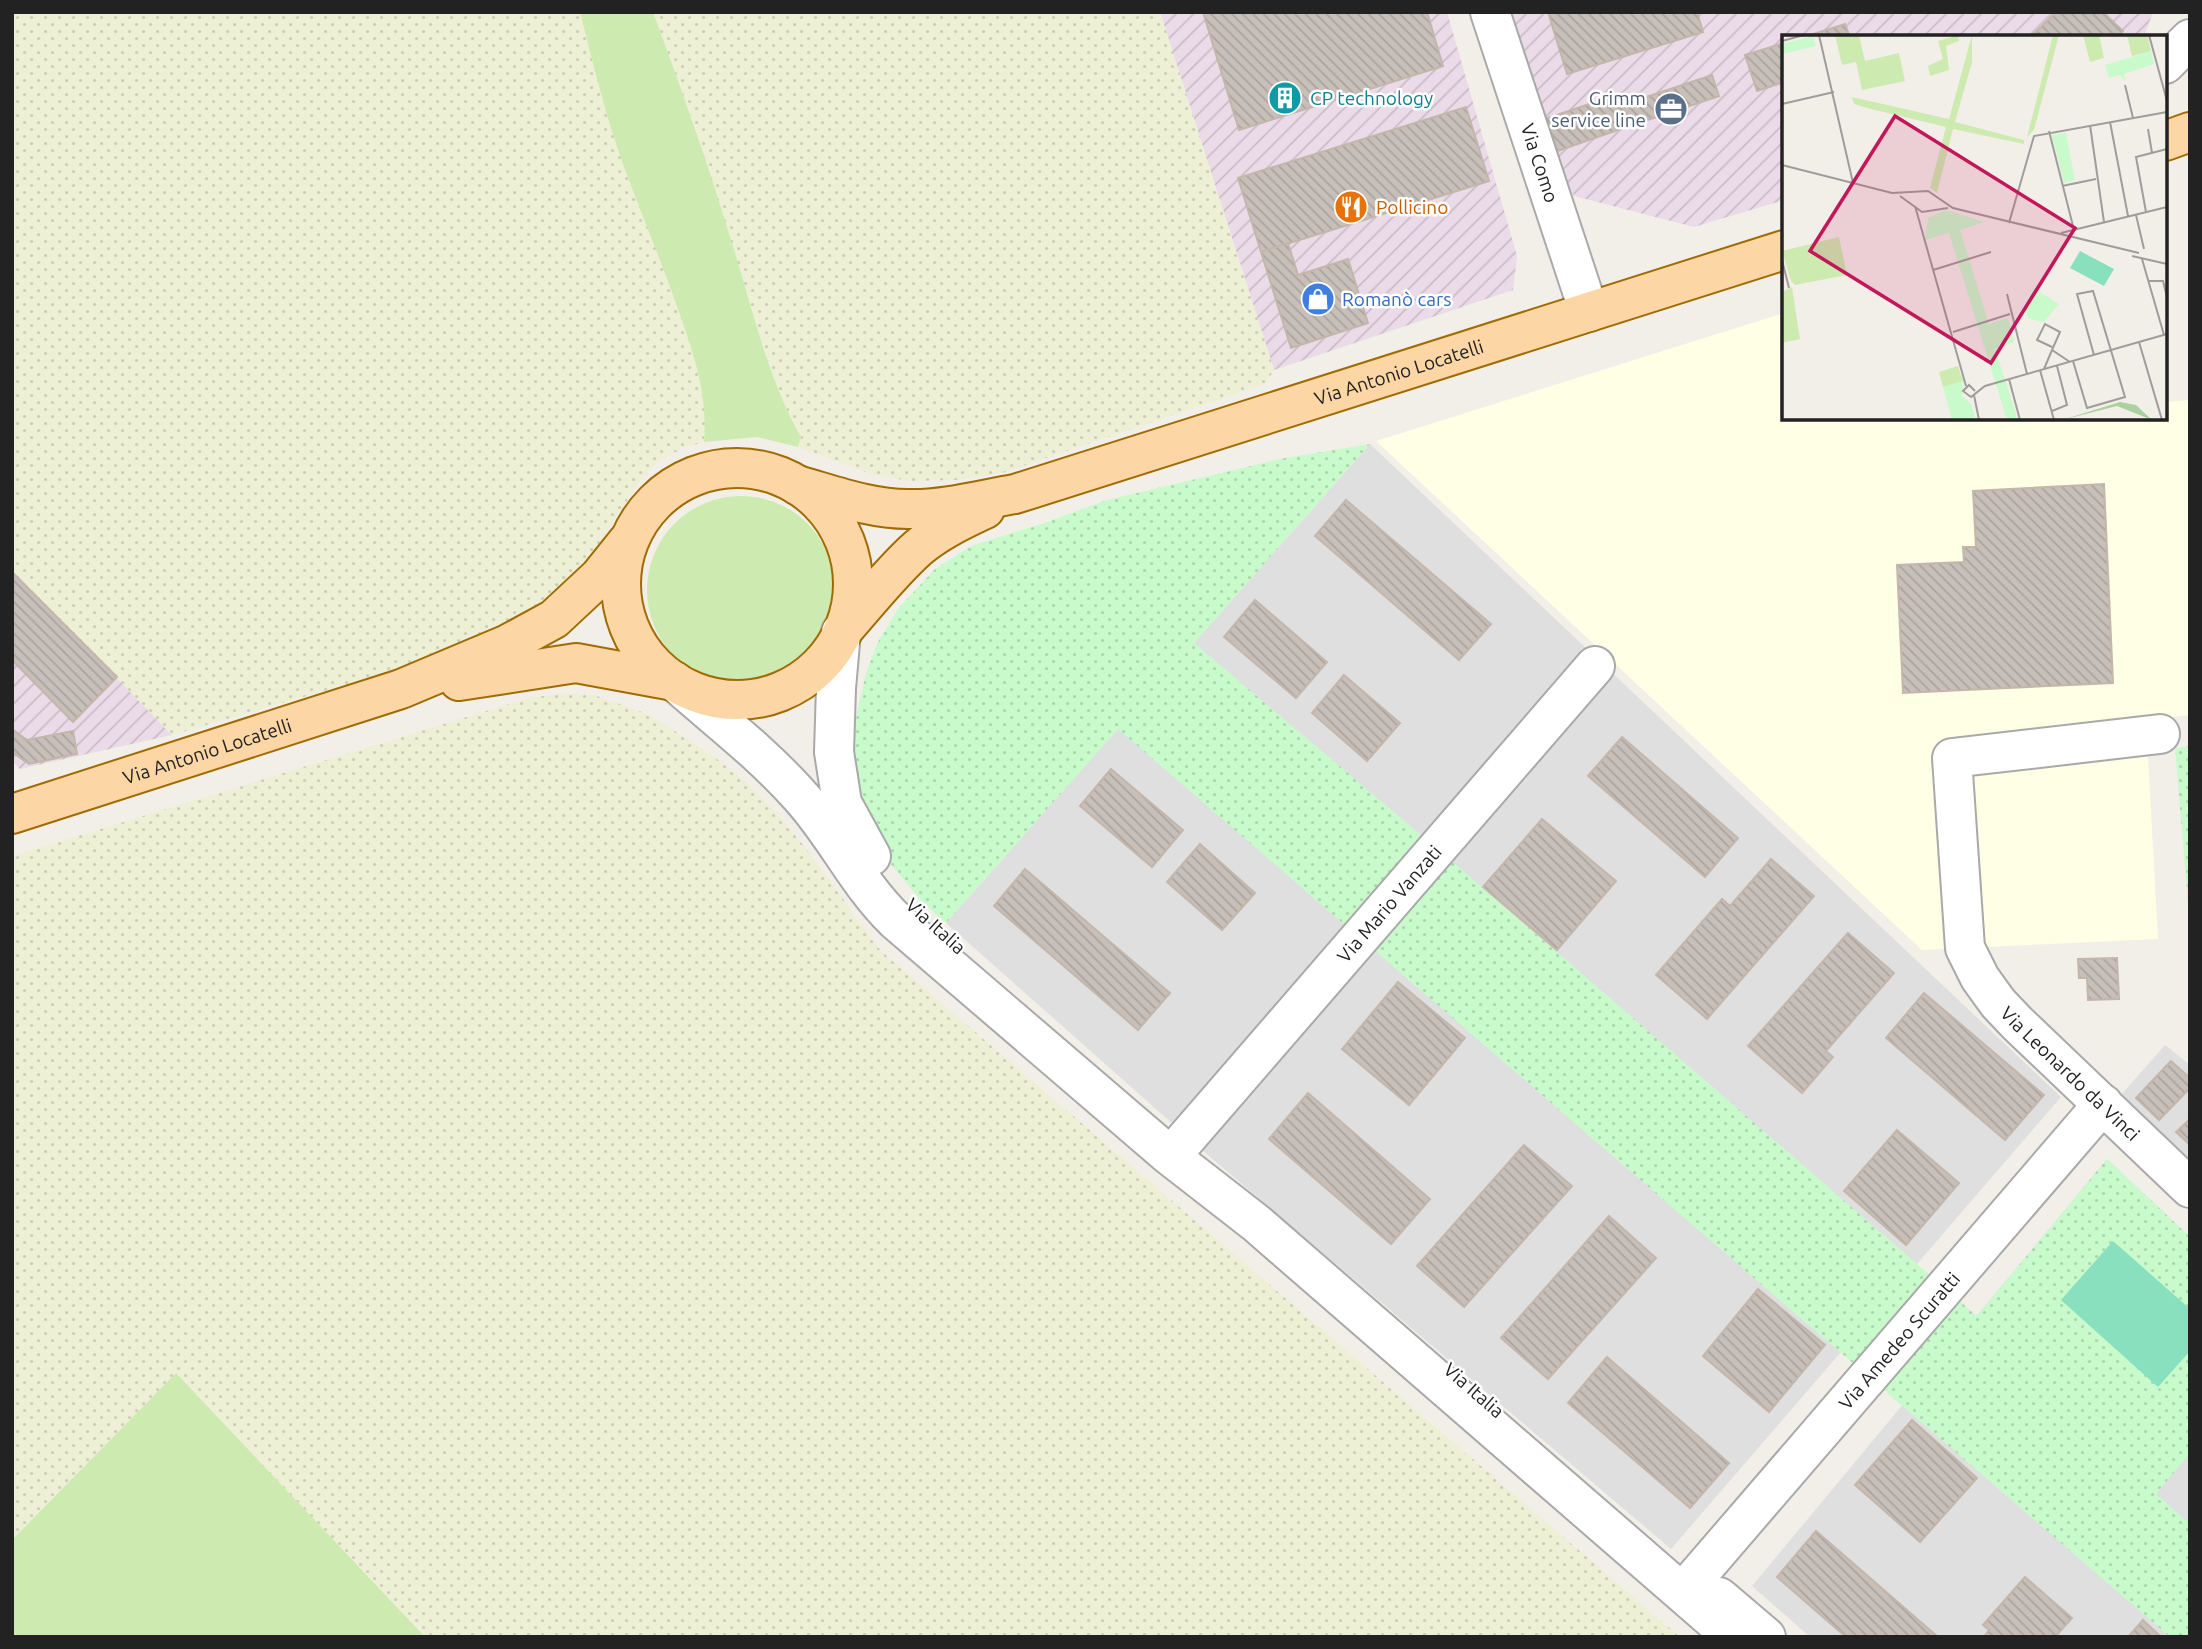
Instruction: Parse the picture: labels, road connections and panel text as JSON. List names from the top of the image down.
{
  "streets": {
    "main road": ["Via Antonio Locatelli"],
    "street": [
      "Via Como",
      "Via Mario Vanzati",
      "Via Italia",
      "Via Leonardo da Vinci",
      "Via Amedeo Scuratti"
    ]
  },
  "crossings": [
    ["Via Como", "Via Antonio Locatelli"],
    ["Via Antonio Locatelli", "Via Italia"],
    ["Via Mario Vanzati", "Via Italia"],
    ["Via Italia", "Via Amedeo Scuratti"],
    ["Via Leonardo da Vinci", "Via Amedeo Scuratti"]
  ],
  "places": {
    "building": ["CP technology"],
    "office": ["Grimm service line"],
    "restaurant": ["Pollicino"],
    "shop": ["Romanò cars"]
  }
}
